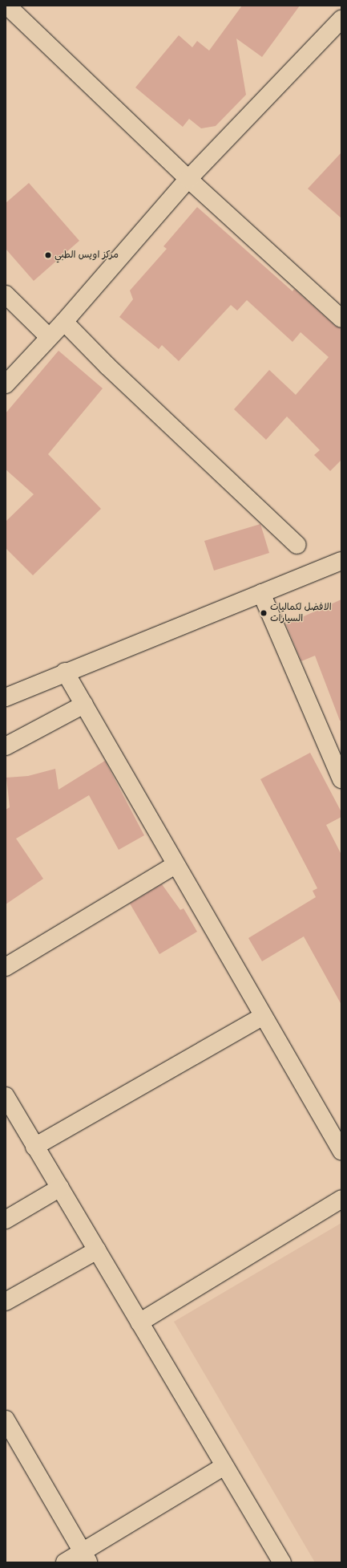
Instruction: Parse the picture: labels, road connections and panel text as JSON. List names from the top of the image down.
{
  "places": ["مركز اويس الطبي", "الافضل لكماليات السيارات"]
}
